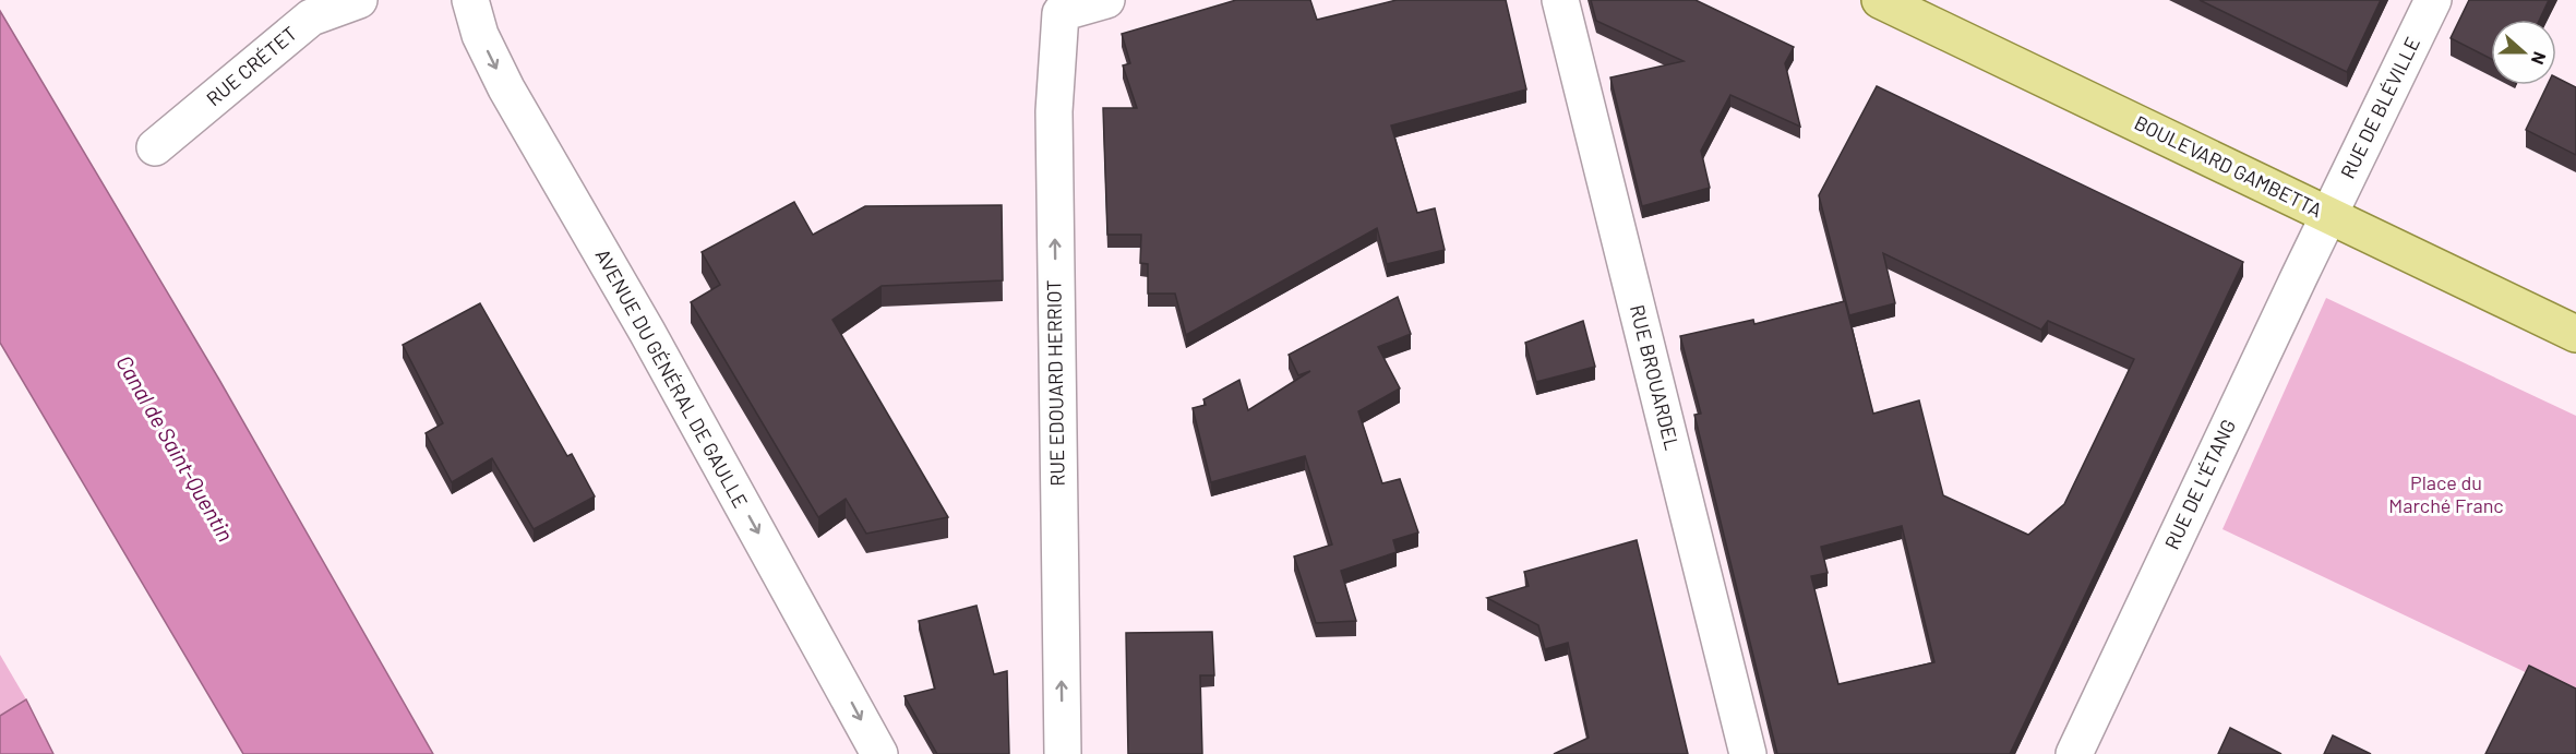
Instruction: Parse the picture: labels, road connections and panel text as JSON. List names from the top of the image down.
{
  "streets": {
    "main road": ["BOULEVARD GAMBETTA"],
    "street": [
      "RUE CRÉTET",
      "RUE DE BLÉVILLE",
      "RUE BROUARDEL",
      "AVENUE DU GÉNÉRAL DE GAULLE",
      "RUE EDOUARD HERRIOT",
      "RUE DE L'ÉTANG"
    ]
  },
  "crossings": [
    ["RUE DE BLÉVILLE", "BOULEVARD GAMBETTA"],
    ["RUE DE BLÉVILLE", "RUE DE L'ÉTANG"],
    ["BOULEVARD GAMBETTA", "RUE DE L'ÉTANG"]
  ],
  "one_way": ["AVENUE DU GÉNÉRAL DE GAULLE", "RUE EDOUARD HERRIOT"],
  "water": ["Canal de Saint-Quentin"],
  "parks": ["Place du Marché Franc"],
  "north": "right"
}
